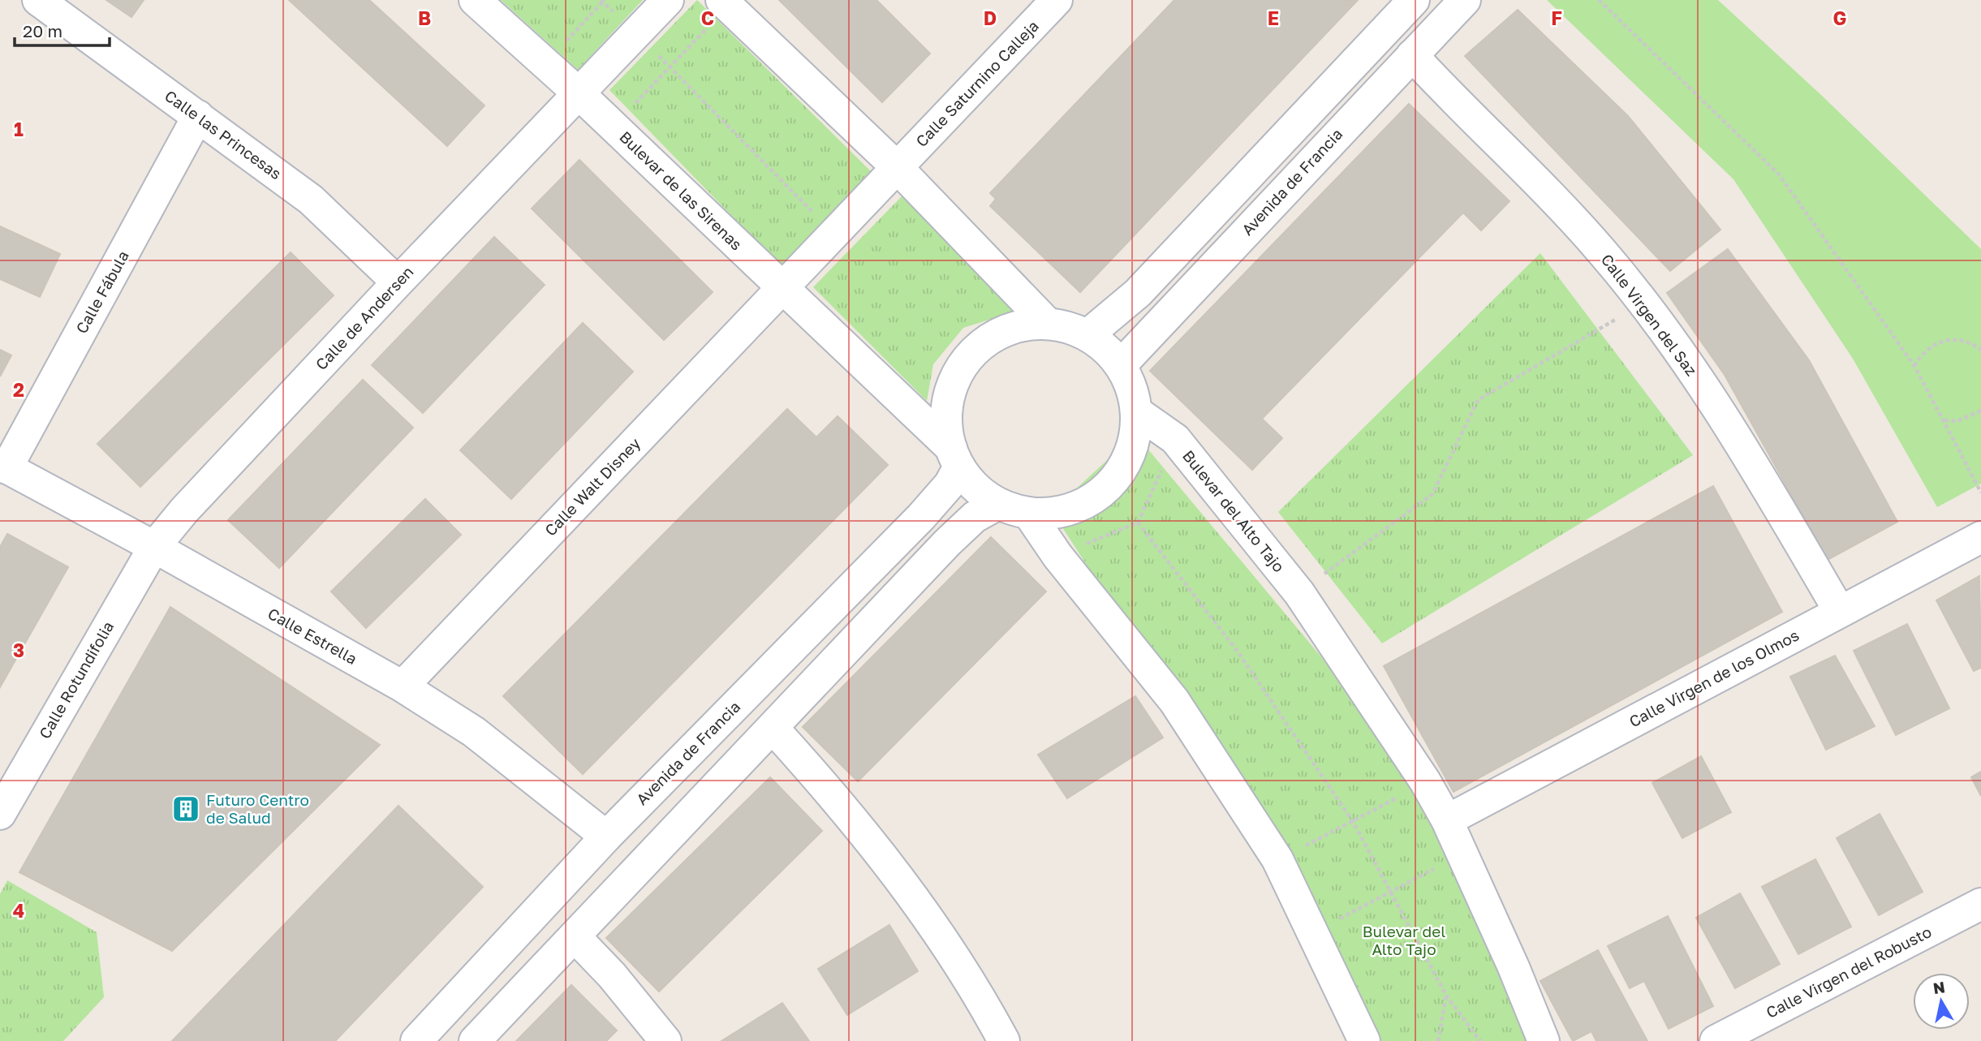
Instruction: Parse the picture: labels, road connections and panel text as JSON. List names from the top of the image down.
{
  "streets": {
    "street": [
      "Calle Saturnino Calleja",
      "Calle las Princesas",
      "Avenida de Francia",
      "Bulevar de las Sirenas",
      "Calle Fábula",
      "Calle Virgen del Saz",
      "Calle de Andersen",
      "Calle Walt Disney",
      "Bulevar del Alto Tajo",
      "Calle Estrella",
      "Calle Virgen de los Olmos",
      "Calle Rotundifolia",
      "Calle Virgen del Robusto"
    ]
  },
  "crossings": [
    ["Calle las Princesas", "Calle Fábula"],
    ["Calle las Princesas", "Calle de Andersen"],
    ["Avenida de Francia", "Bulevar de las Sirenas"],
    ["Avenida de Francia", "Calle Virgen del Saz"],
    ["Avenida de Francia", "Bulevar del Alto Tajo"],
    ["Avenida de Francia", "Calle Estrella"],
    ["Bulevar de las Sirenas", "Calle de Andersen"],
    ["Bulevar de las Sirenas", "Calle Walt Disney"],
    ["Bulevar de las Sirenas", "Bulevar del Alto Tajo"],
    ["Calle Fábula", "Calle Estrella"],
    ["Calle Virgen del Saz", "Calle Virgen de los Olmos"],
    ["Calle de Andersen", "Calle Estrella"],
    ["Calle de Andersen", "Calle Rotundifolia"],
    ["Calle Walt Disney", "Calle Estrella"],
    ["Bulevar del Alto Tajo", "Calle Virgen de los Olmos"],
    ["Calle Estrella", "Calle Rotundifolia"]
  ],
  "parks": ["Bulevar del Alto Tajo"],
  "places": {
    "building": ["Futuro Centro de Salud"]
  },
  "scale_bar": "20 m",
  "north": "top",
  "grid": {
    "columns": [
      "B",
      "C",
      "D",
      "E",
      "F",
      "G"
    ],
    "rows": [
      "1",
      "2",
      "3",
      "4"
    ]
  }
}
